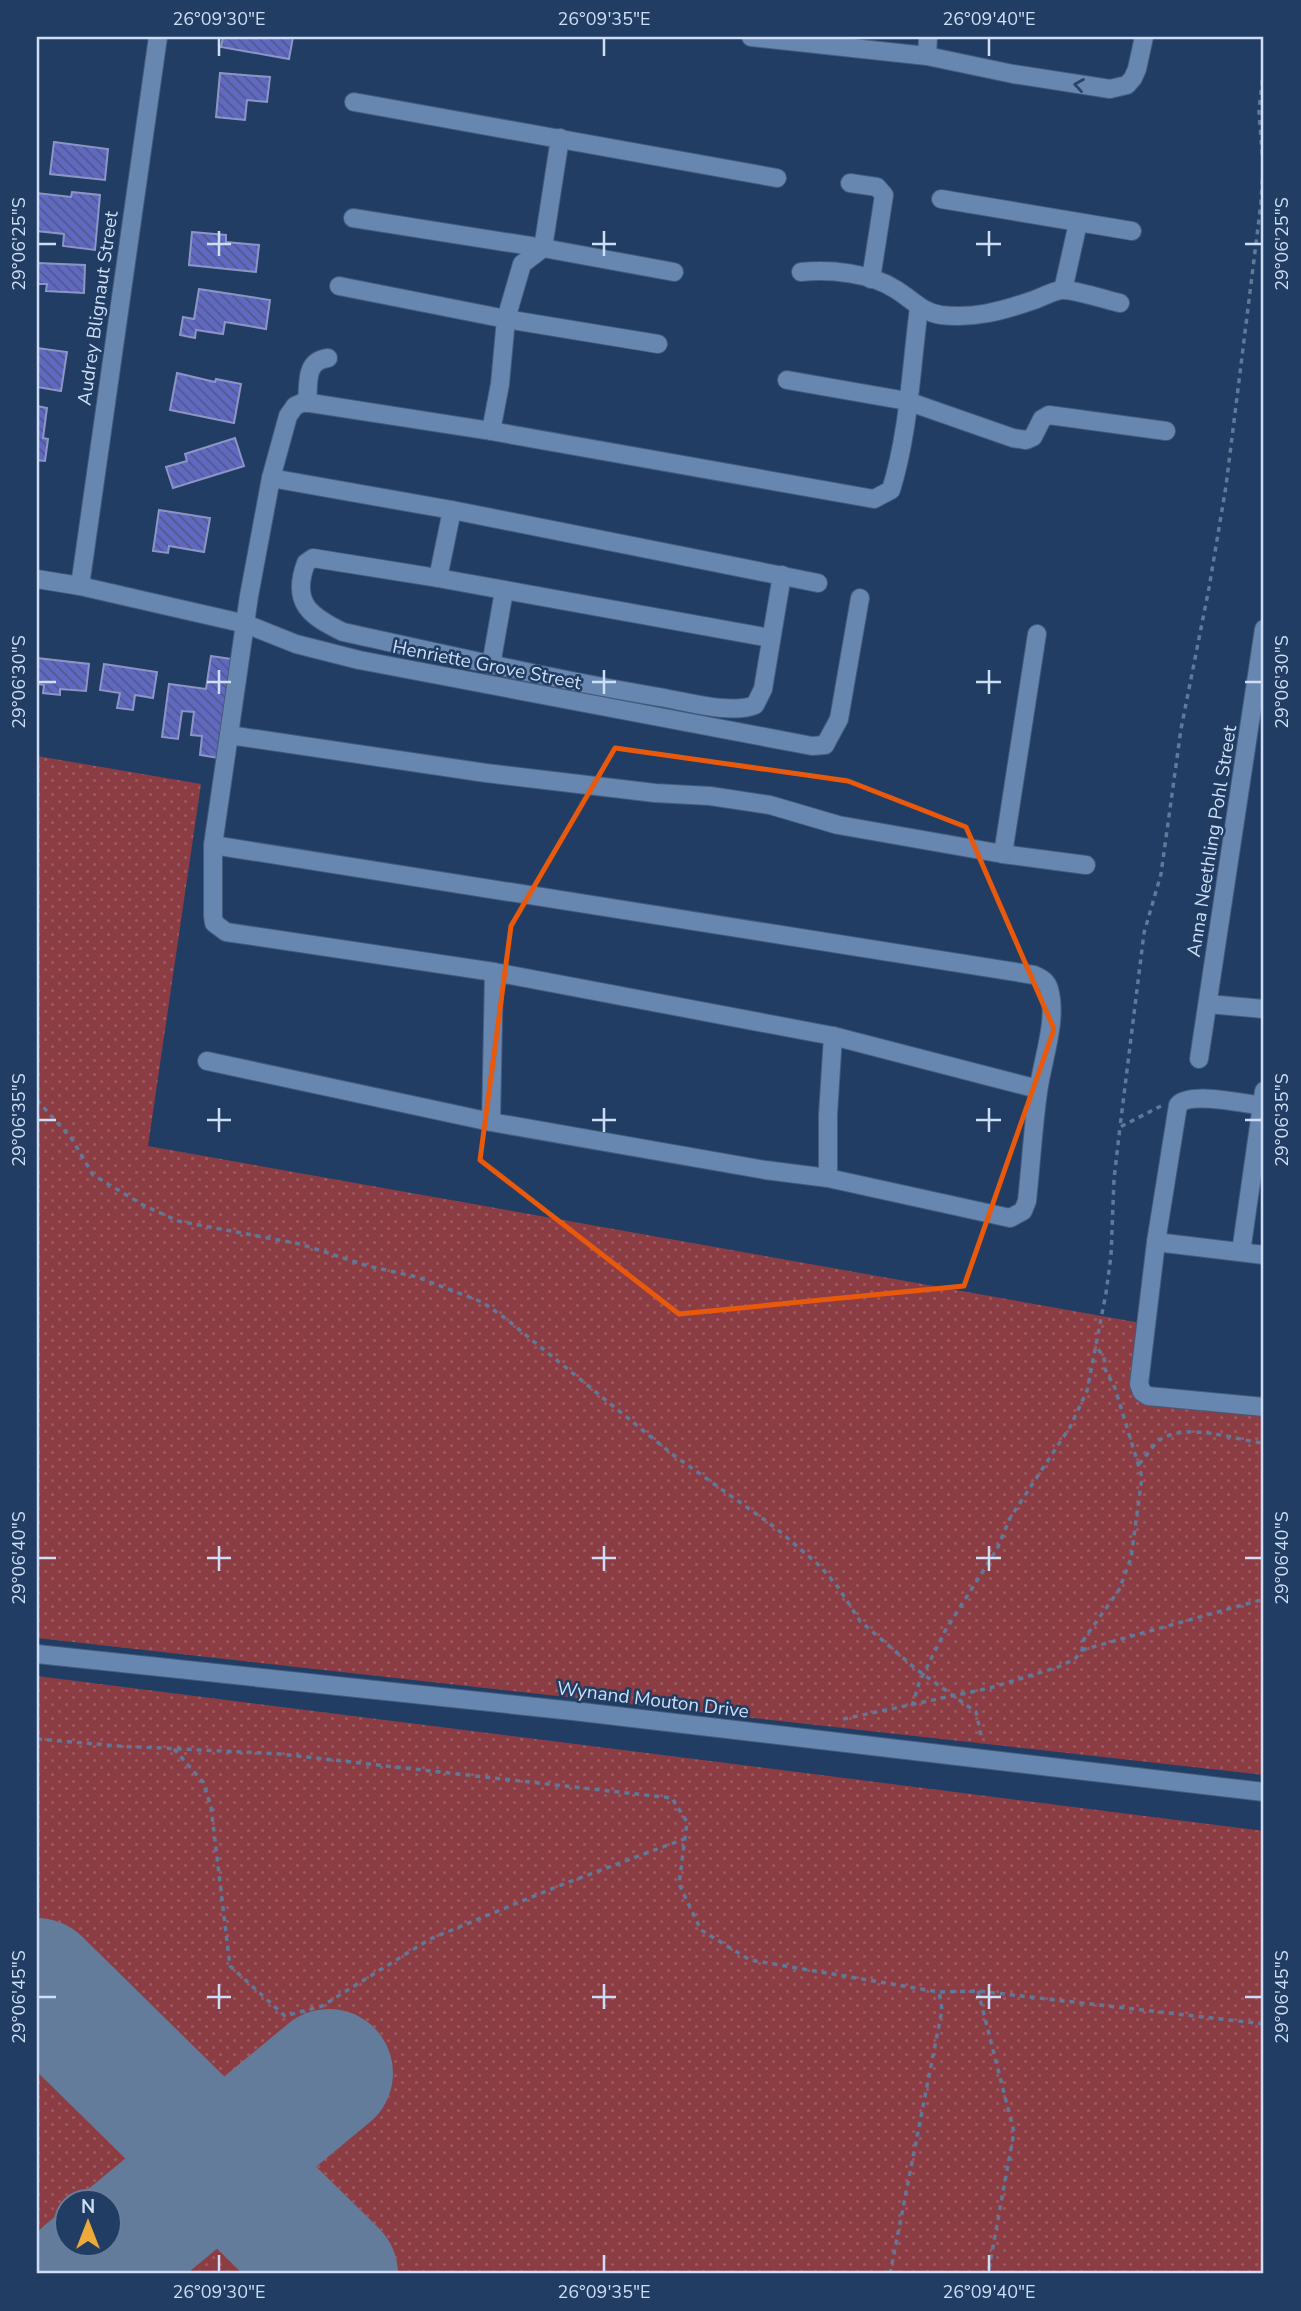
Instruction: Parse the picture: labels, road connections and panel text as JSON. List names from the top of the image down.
{
  "streets": {
    "street": [
      "Audrey Blignaut Street",
      "Henriette Grove Street",
      "Anna Neethling Pohl Street",
      "Wynand Mouton Drive"
    ]
  },
  "crossings": [
    ["Audrey Blignaut Street", "Henriette Grove Street"]
  ],
  "north": "top",
  "coordinates": [
    "26°09'30\"E",
    "26°09'35\"E",
    "26°09'40\"E",
    "29°06'25\"S",
    "29°06'30\"S",
    "29°06'35\"S",
    "29°06'40\"S",
    "29°06'45\"S"
  ]
}
